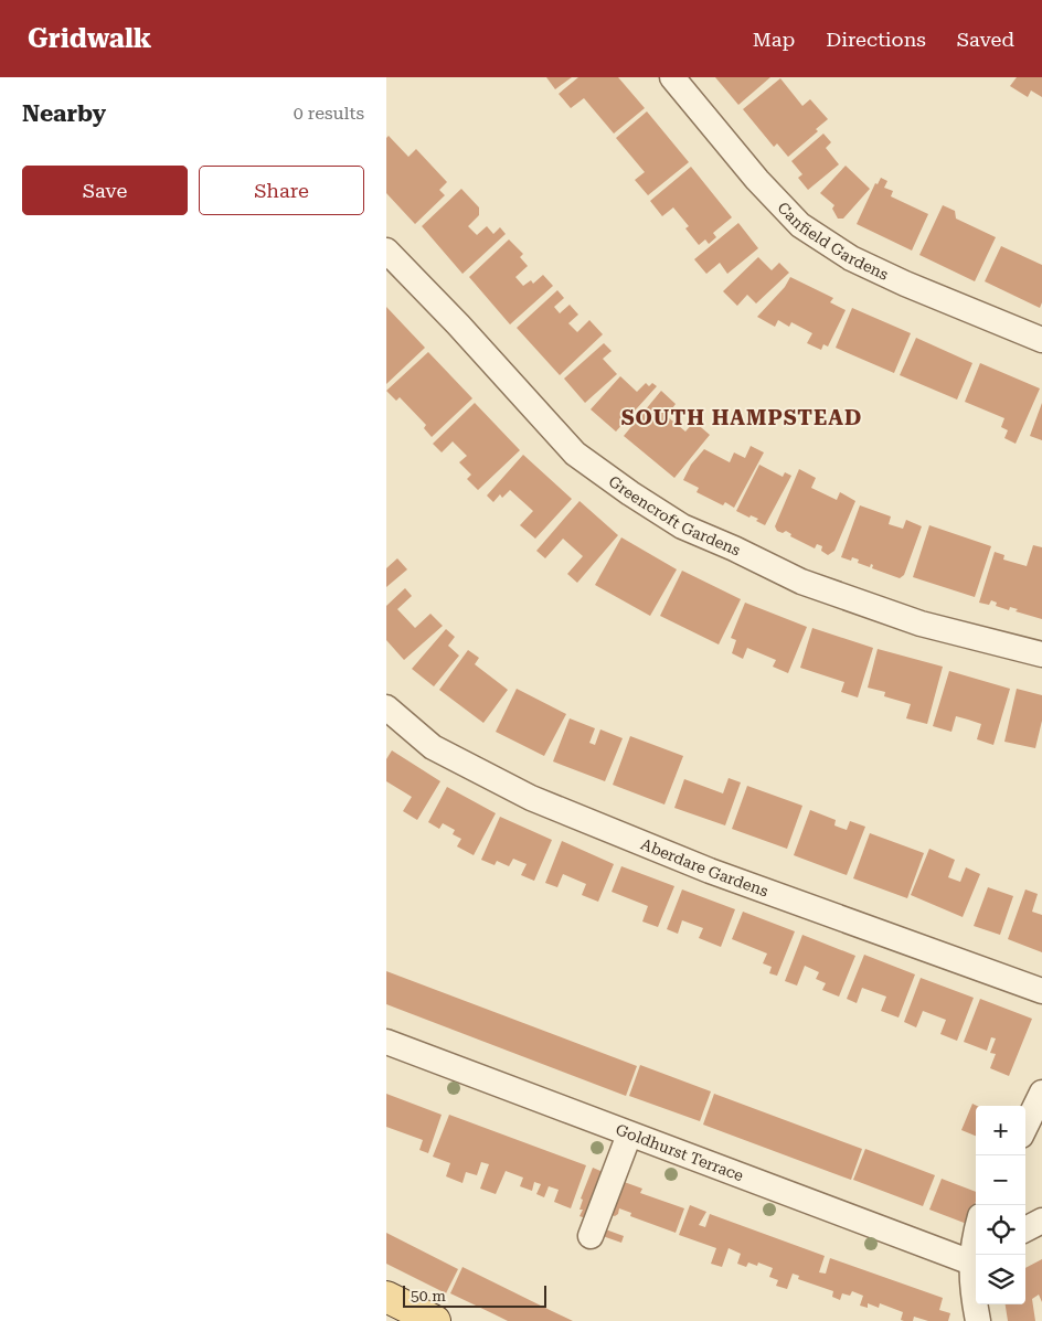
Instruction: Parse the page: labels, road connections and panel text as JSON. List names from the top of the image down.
{
  "streets": {
    "street": [
      "Canfield Gardens",
      "Greencroft Gardens",
      "Aberdare Gardens",
      "Goldhurst Terrace"
    ]
  },
  "districts": ["SOUTH HAMPSTEAD"],
  "scale_bar": "50 m",
  "page": {
    "header": "Gridwalk",
    "nav": ["Map", "Directions", "Saved"],
    "heading": ["Nearby", "0 results"],
    "buttons": ["Save", "Share"],
    "map_buttons": ["+", "−"],
    "scale": "50 m"
  }
}
